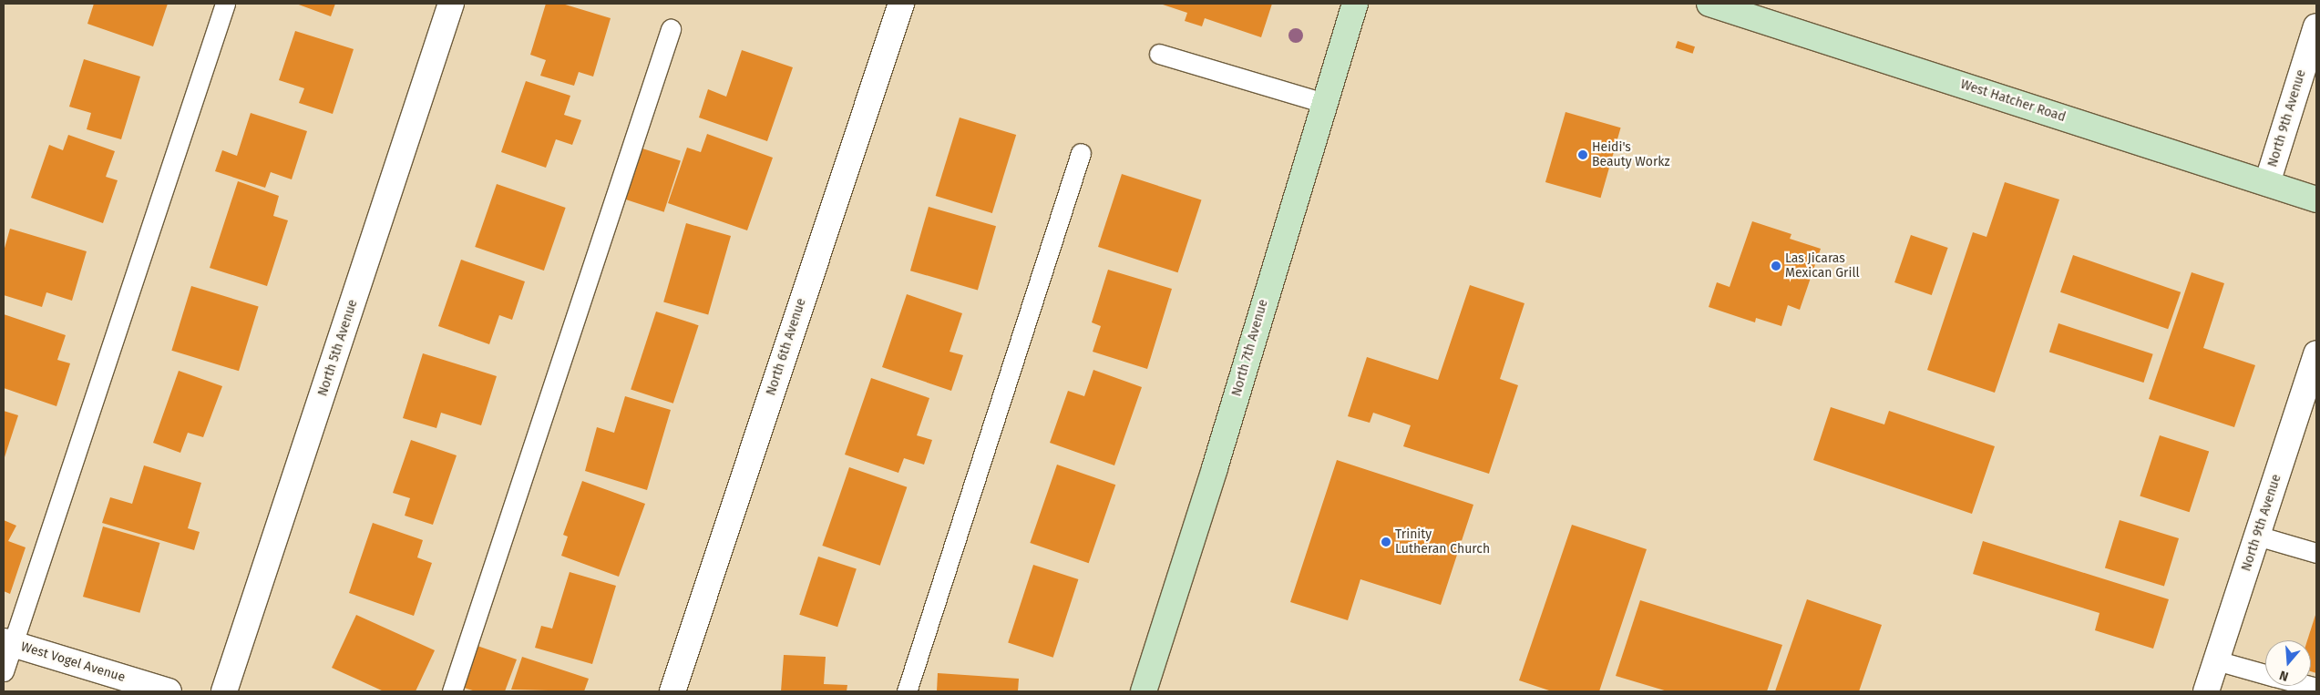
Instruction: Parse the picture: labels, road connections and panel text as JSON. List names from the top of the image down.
{
  "streets": {
    "street": [
      "West Hatcher Road",
      "North 9th Avenue",
      "North 6th Avenue",
      "North 5th Avenue",
      "North 7th Avenue",
      "West Vogel Avenue"
    ]
  },
  "crossings": [
    ["West Hatcher Road", "North 9th Avenue"]
  ],
  "places": ["Heidi's Beauty Workz", "Las Jicaras Mexican Grill", "Trinity Lutheran Church"],
  "north": "bottom"
}
